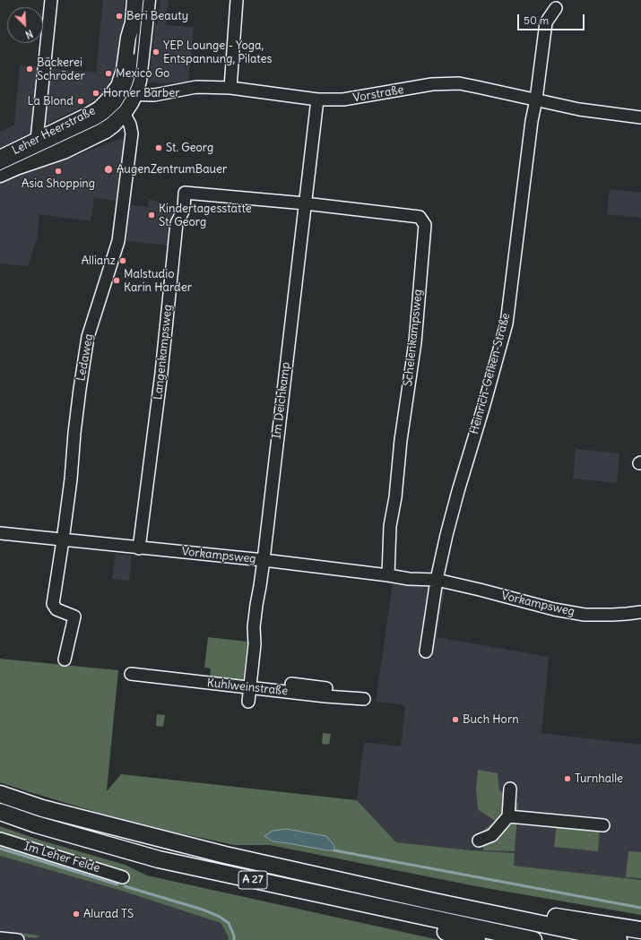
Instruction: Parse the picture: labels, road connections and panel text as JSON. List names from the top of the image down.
{
  "streets": {
    "highway": ["A 27"],
    "main road": ["Leher Heerstraße"],
    "street": [
      "Vorstraße",
      "Schelenkampsweg",
      "Langenkampsweg",
      "Ledaweg",
      "Heinrich-Gefken-Straße",
      "Im Deichkamp",
      "Vorkampsweg",
      "Kuhlweinstraße",
      "Im Leher Felde"
    ]
  },
  "crossings": [
    ["Vorstraße", "Leher Heerstraße"],
    ["Vorstraße", "Ledaweg"],
    ["Vorstraße", "Heinrich-Gefken-Straße"],
    ["Vorstraße", "Im Deichkamp"],
    ["Leher Heerstraße", "Ledaweg"],
    ["Schelenkampsweg", "Langenkampsweg"],
    ["Schelenkampsweg", "Im Deichkamp"],
    ["Schelenkampsweg", "Vorkampsweg"],
    ["Langenkampsweg", "Im Deichkamp"],
    ["Langenkampsweg", "Vorkampsweg"],
    ["Ledaweg", "Vorkampsweg"],
    ["Heinrich-Gefken-Straße", "Vorkampsweg"],
    ["Im Deichkamp", "Vorkampsweg"],
    ["Im Deichkamp", "Kuhlweinstraße"]
  ],
  "places": [
    "Beri Beauty",
    "YEP Lounge - Yoga, Entspannung, Pilates",
    "Bäckerei Schröder",
    "Mexico Go",
    "Horner Barber",
    "La Blond",
    "St. Georg",
    "AugenZentrumBauer",
    "Asia Shopping",
    "Kindertagesstätte St. Georg",
    "Allianz",
    "Malstudio Karin Harder",
    "Buch Horn",
    "Turnhalle",
    "Alurad TS"
  ],
  "scale_bar": "50 m",
  "north": "bottom right"
}
